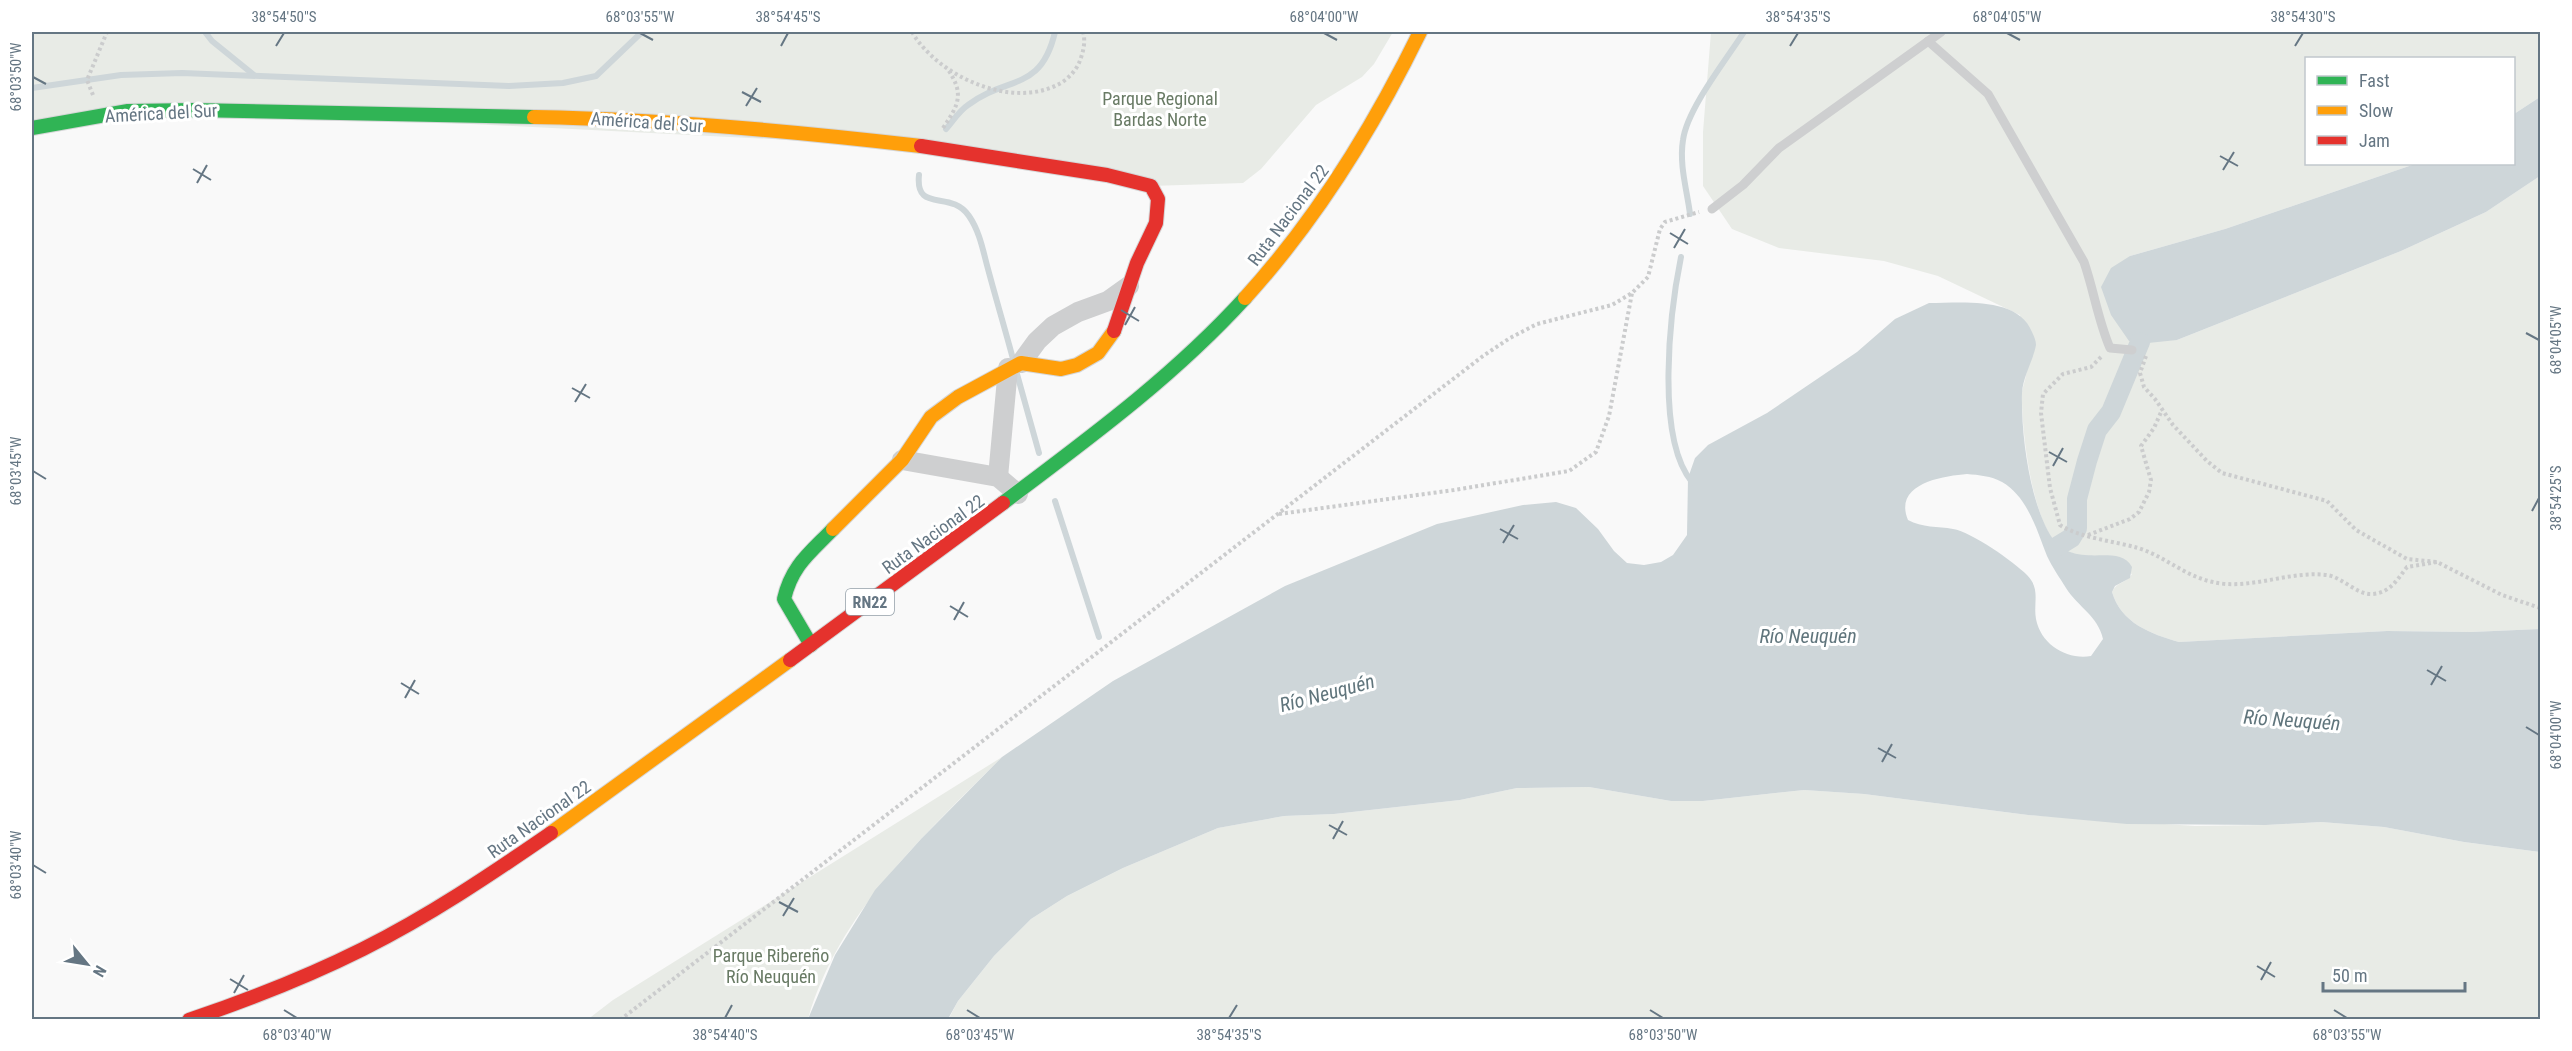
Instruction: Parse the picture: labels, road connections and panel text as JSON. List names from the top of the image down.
{
  "streets": {
    "main road": ["América del Sur", "Ruta Nacional 22", "RN22"]
  },
  "water": ["Río Neuquén"],
  "parks": ["Parque Regional Bardas Norte", "Parque Ribereño Río Neuquén"],
  "legend": ["Fast", "Slow", "Jam"],
  "scale_bar": "50 m",
  "north": "bottom right",
  "coordinates": [
    "38°54'50\"S",
    "68°03'55\"W",
    "38°54'45\"S",
    "68°04'00\"W",
    "38°54'35\"S",
    "68°04'05\"W",
    "38°54'30\"S",
    "68°03'50\"W",
    "68°03'45\"W",
    "38°54'25\"S",
    "68°03'40\"W",
    "38°54'40\"S"
  ]
}
